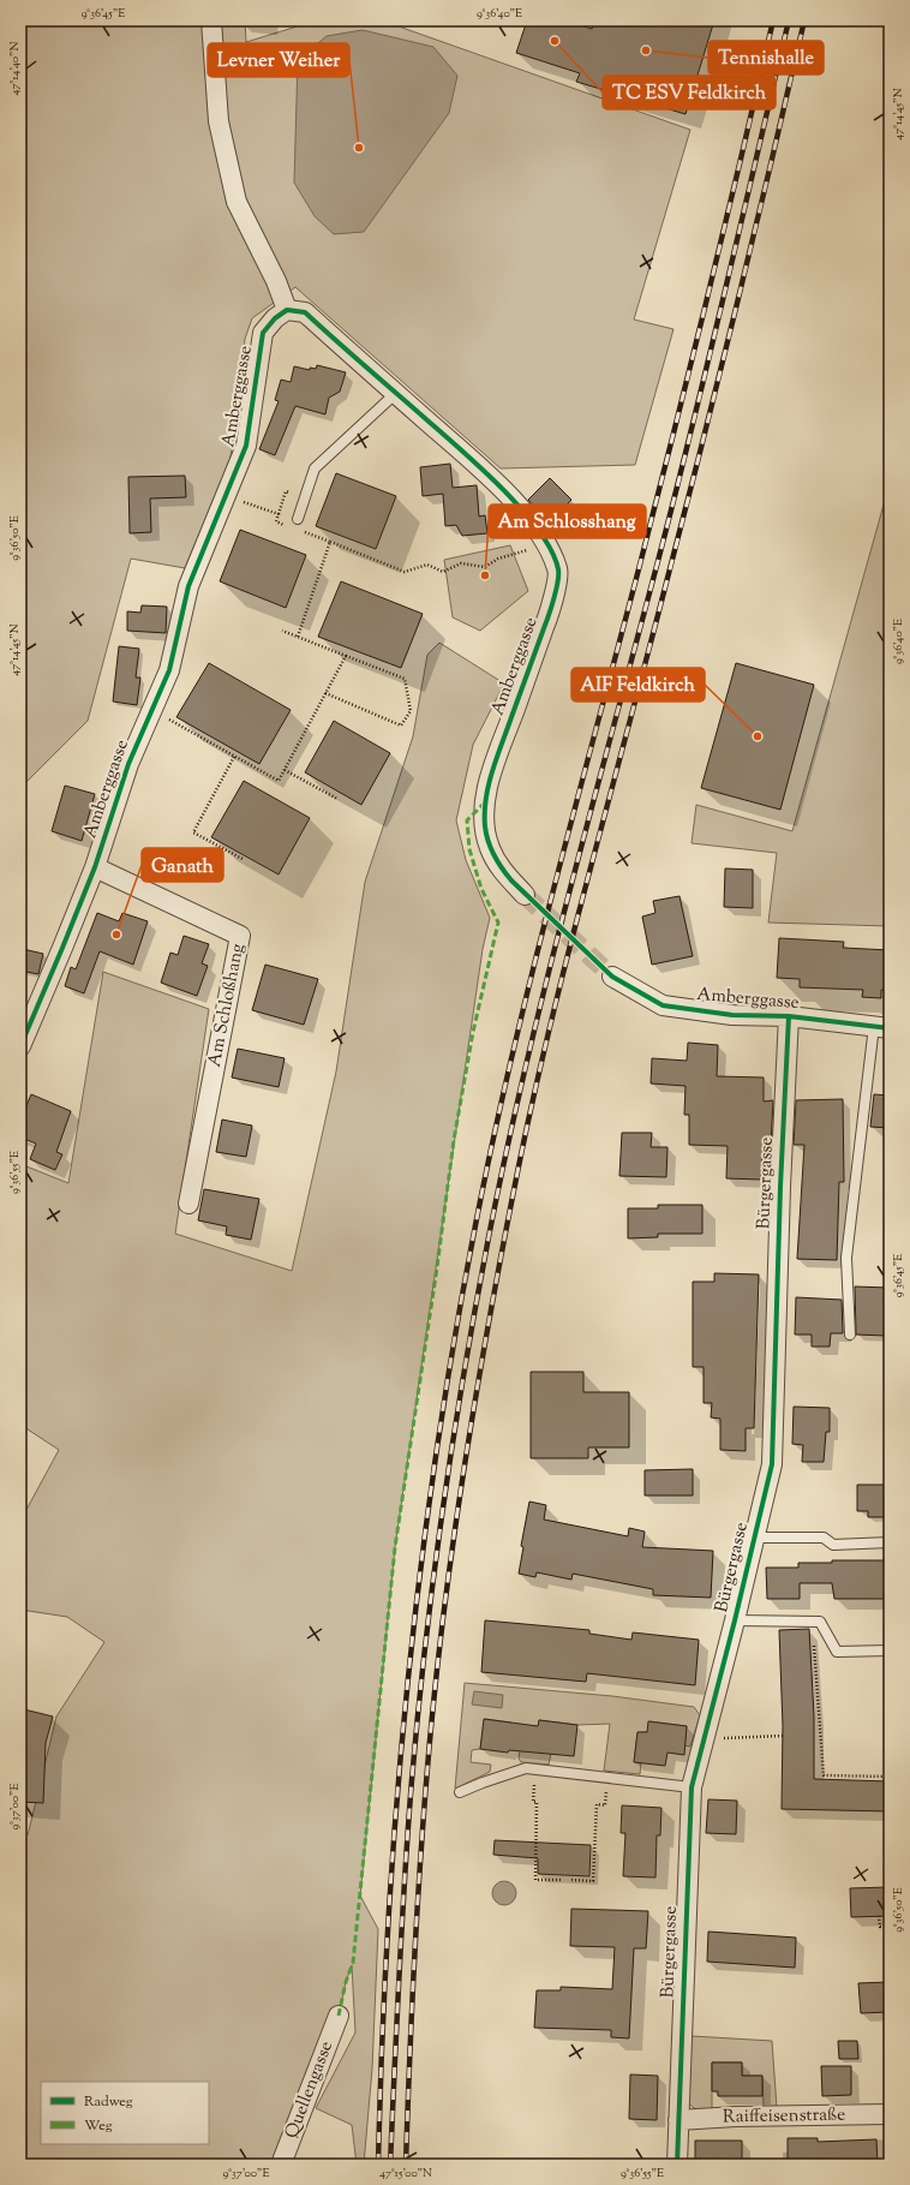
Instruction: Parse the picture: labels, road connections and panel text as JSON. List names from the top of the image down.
{
  "streets": {
    "street": [
      "Amberggasse",
      "Am Schloßhang",
      "Bürgergasse",
      "Quellengasse",
      "Raiffeisenstraße"
    ]
  },
  "crossings": [
    ["Amberggasse", "Am Schloßhang"],
    ["Amberggasse", "Bürgergasse"],
    ["Bürgergasse", "Raiffeisenstraße"]
  ],
  "places": [
    "TC ESV Feldkirch",
    "Tennishalle",
    "Levner Weiher",
    "Am Schlosshang",
    "AIF Feldkirch",
    "Ganath"
  ],
  "legend": ["Radweg", "Weg"],
  "coordinates": [
    "9°36'45\"E",
    "9°36'40\"E",
    "47°14'40\"N",
    "47°14'45\"N",
    "9°36'50\"E",
    "9°36'55\"E",
    "9°37'00\"E",
    "47°15'00\"N"
  ]
}
